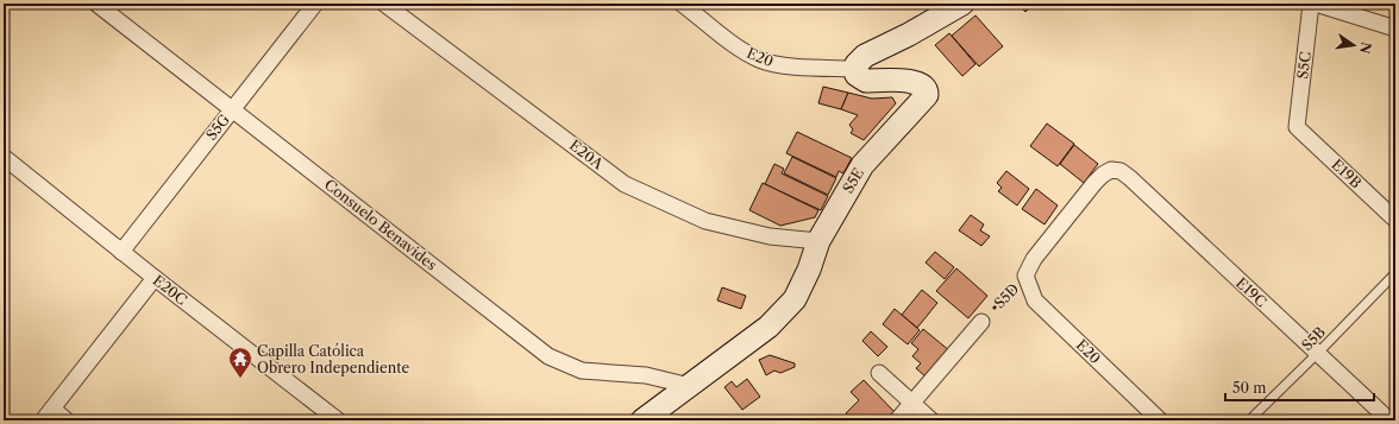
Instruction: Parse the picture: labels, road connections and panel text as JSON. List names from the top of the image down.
{
  "streets": {
    "street": [
      "E20",
      "S5C",
      "S5G",
      "E20A",
      "E19B",
      "S5E",
      "Consuelo Benavides",
      "E20C",
      "E19C",
      "S5D"
    ],
    "lane": ["S5B"]
  },
  "crossings": [
    ["E20", "S5E"],
    ["E20", "S5D"],
    ["S5C", "E19B"],
    ["S5G", "Consuelo Benavides"],
    ["S5G", "E20C"],
    ["E20A", "S5E"],
    ["S5E", "Consuelo Benavides"],
    ["E19C", "S5D"],
    ["E19C", "S5B"]
  ],
  "places": {
    "temple": ["Capilla Católica Obrero Independiente"]
  },
  "scale_bar": "50 m",
  "north": "right"
}
